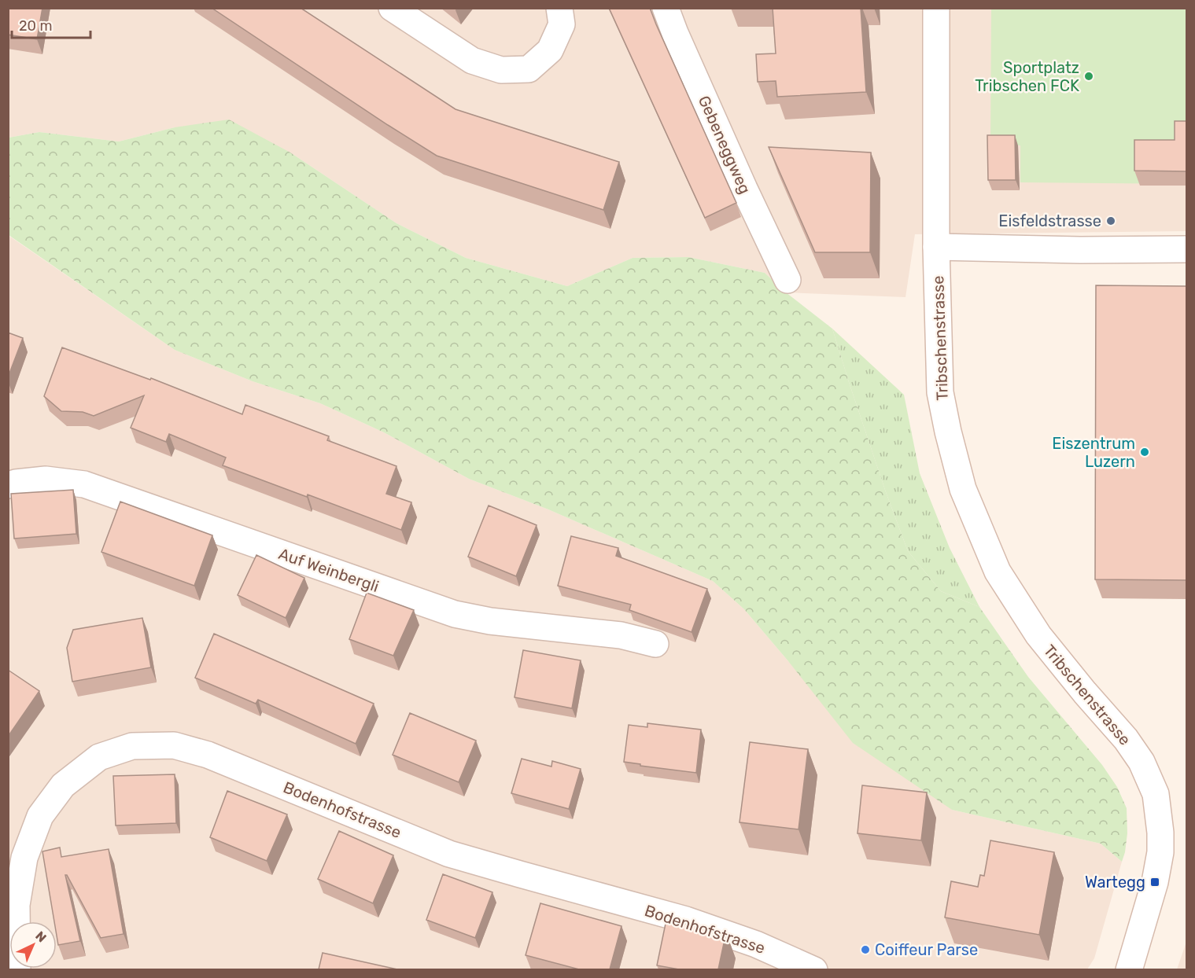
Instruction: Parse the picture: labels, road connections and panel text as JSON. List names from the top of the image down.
{
  "streets": {
    "street": [
      "Gebeneggweg",
      "Tribschenstrasse",
      "Auf Weinbergli",
      "Bodenhofstrasse"
    ]
  },
  "places": {
    "other": [
      "Sportplatz Tribschen FCK",
      "Eisfeldstrasse",
      "Eiszentrum Luzern",
      "Coiffeur Parse"
    ],
    "transit": ["Wartegg"]
  },
  "scale_bar": "20 m",
  "north": "top right"
}
